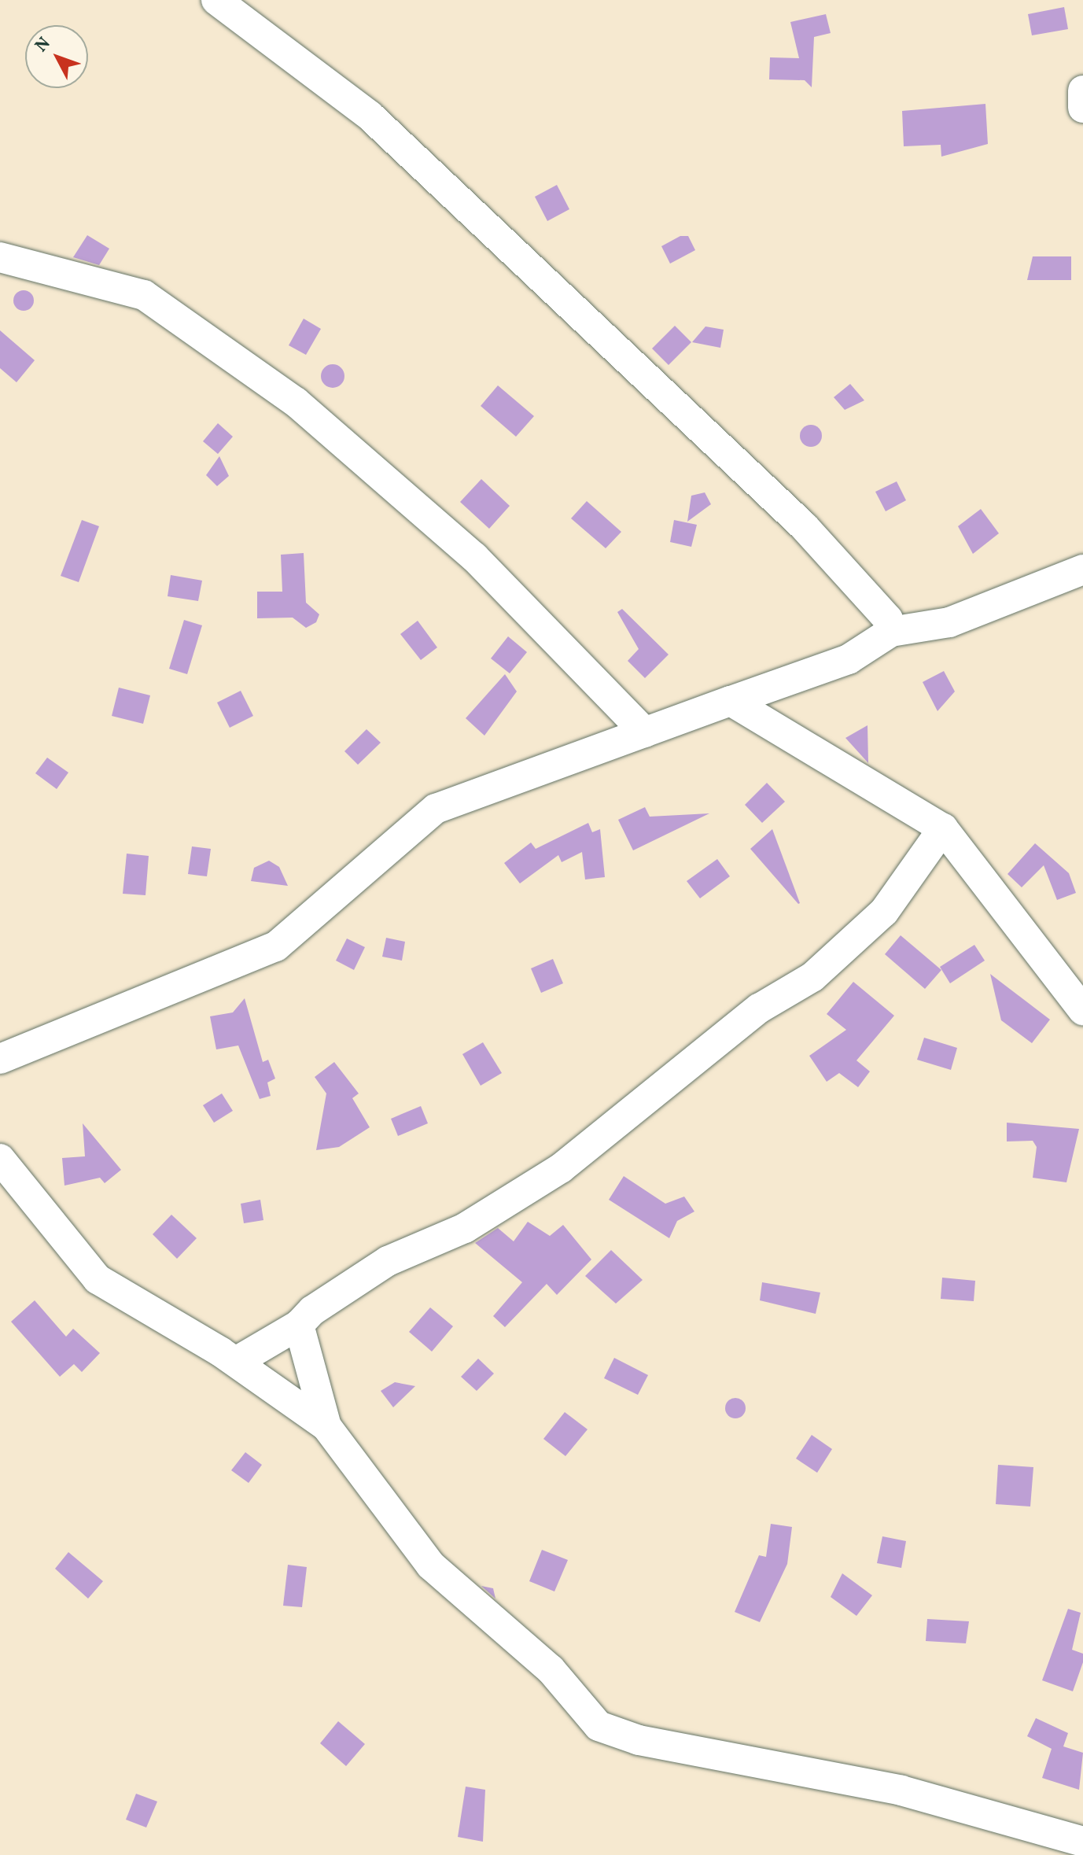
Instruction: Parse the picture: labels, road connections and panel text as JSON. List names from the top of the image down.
{
  "north": "top left"
}
